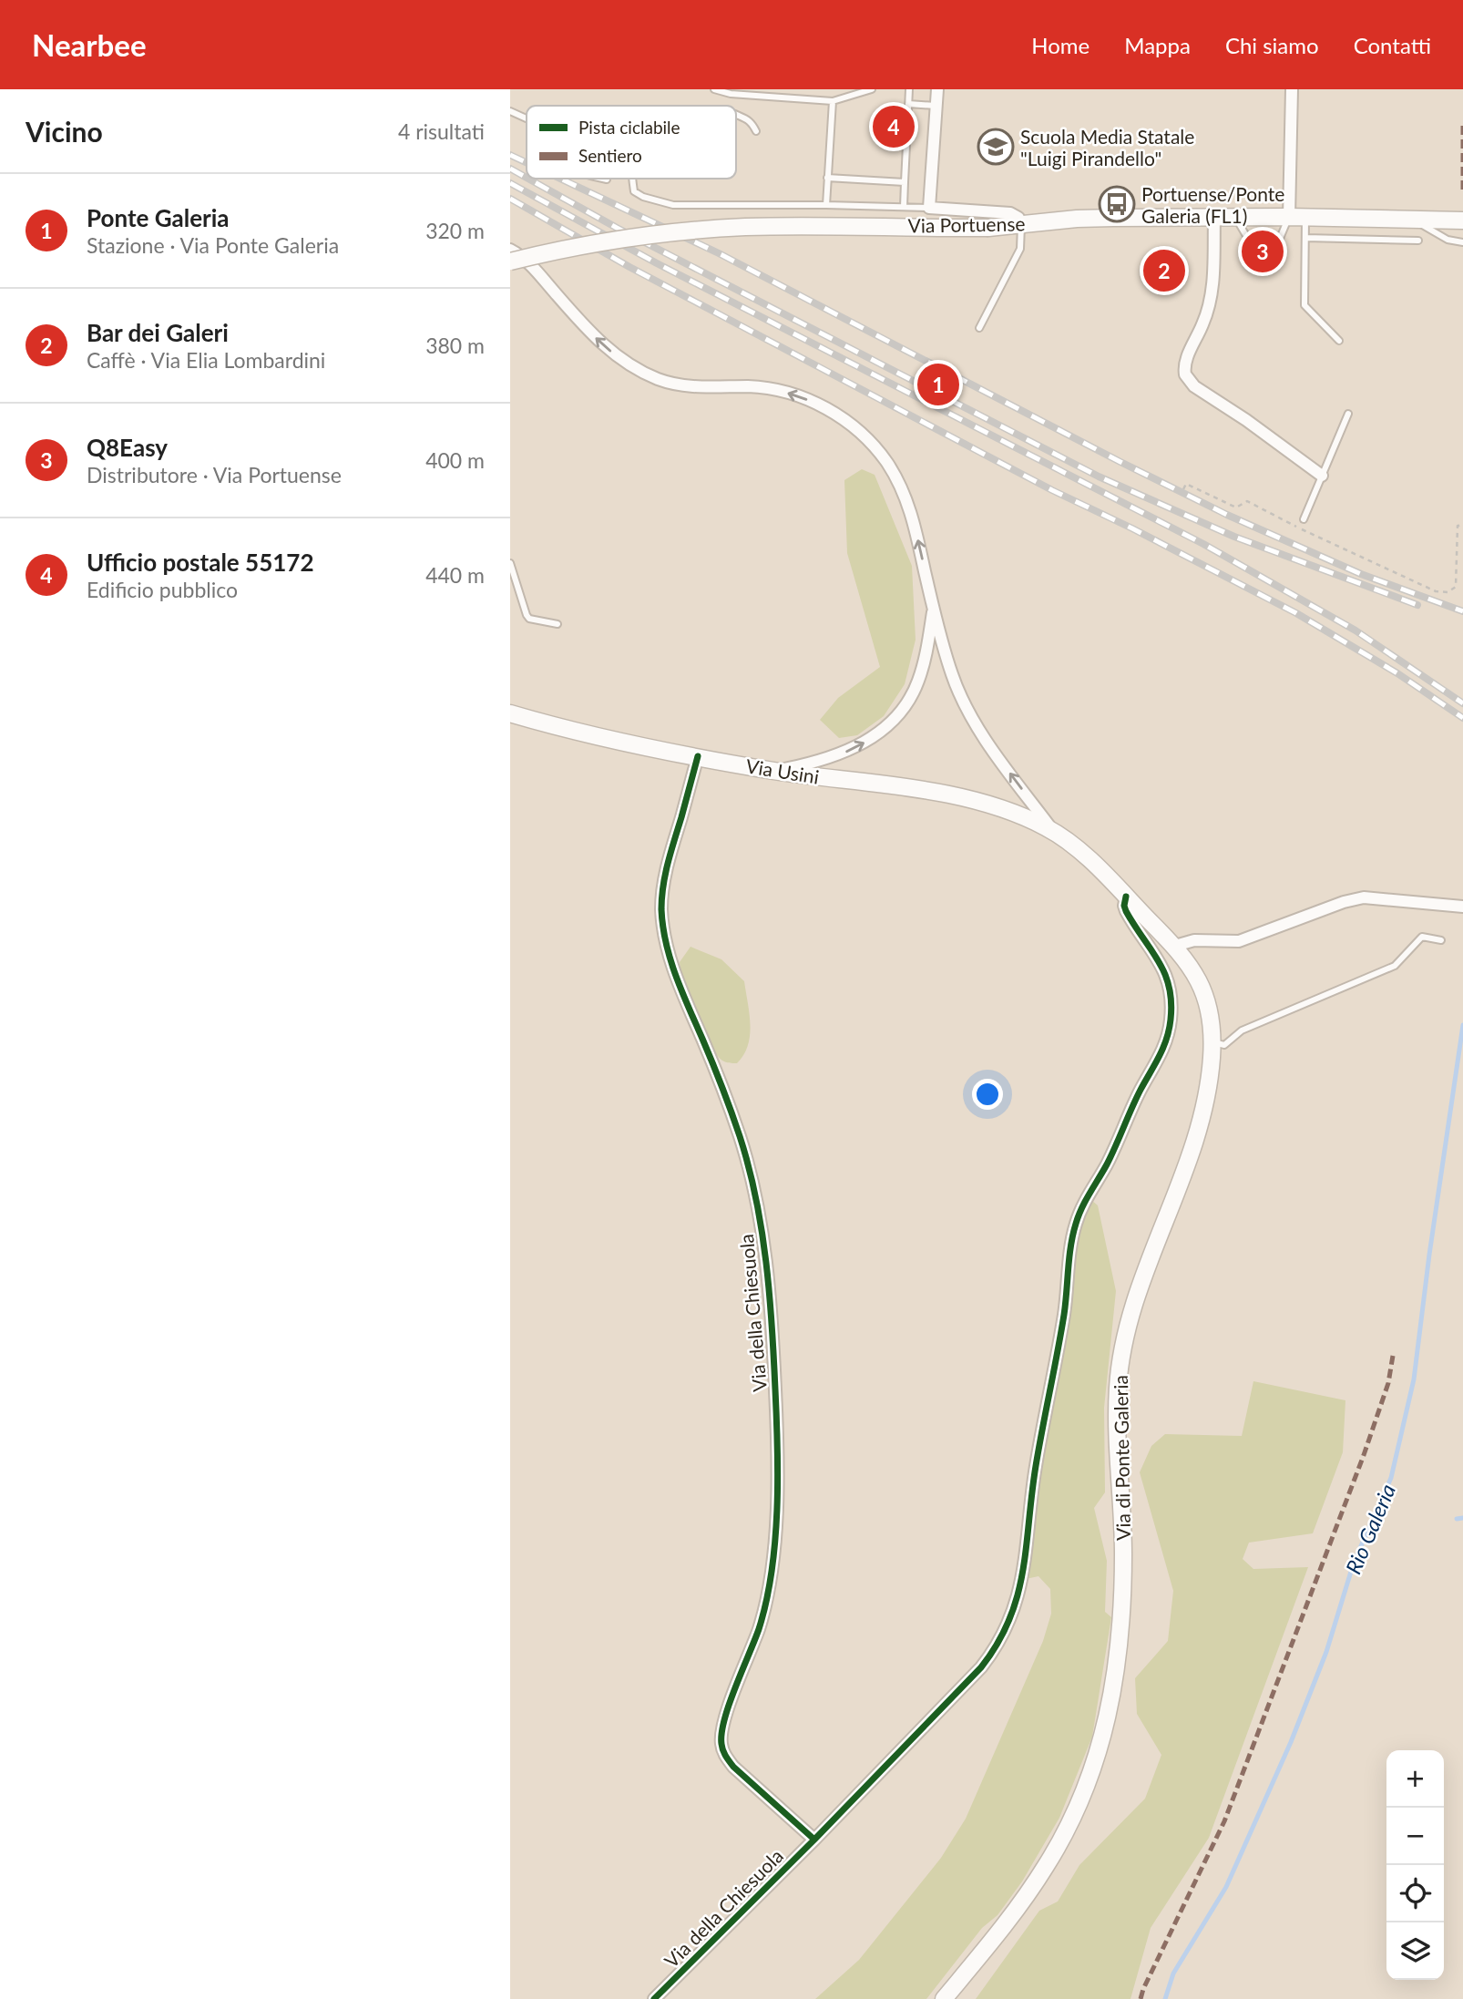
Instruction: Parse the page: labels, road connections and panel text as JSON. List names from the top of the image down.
{
  "streets": {
    "main road": ["Via Portuense", "Via Usini", "Via di Ponte Galeria"],
    "street": ["Via della Chiesuola"]
  },
  "crossings": [
    ["Via Usini", "Via della Chiesuola"],
    ["Via Usini", "Via di Ponte Galeria"],
    ["Via della Chiesuola", "Via di Ponte Galeria"]
  ],
  "water": ["Rio Galeria"],
  "places": {
    "school or university": ["Scuola Media Statale \"Luigi Pirandello\""],
    "bus stop": ["Portuense/Ponte Galeria (FL1)"]
  },
  "legend": ["Pista ciclabile", "Sentiero"],
  "page": {
    "header": "Nearbee",
    "nav": [
      "Home",
      "Mappa",
      "Chi siamo",
      "Contatti"
    ],
    "heading": ["Vicino", "4 risultati"],
    "pins": [
      "4",
      "3",
      "2",
      "1"
    ],
    "list": [
      {
        "mark": "1",
        "name": "Ponte Galeria",
        "note": "Stazione · Via Ponte Galeria",
        "value": "320 m"
      },
      {
        "mark": "2",
        "name": "Bar dei Galeri",
        "note": "Caffè · Via Elia Lombardini",
        "value": "380 m"
      },
      {
        "mark": "3",
        "name": "Q8Easy",
        "note": "Distributore · Via Portuense",
        "value": "400 m"
      },
      {
        "mark": "4",
        "name": "Ufficio postale 55172",
        "note": "Edificio pubblico",
        "value": "440 m"
      }
    ],
    "map_buttons": ["+", "−"]
  }
}
